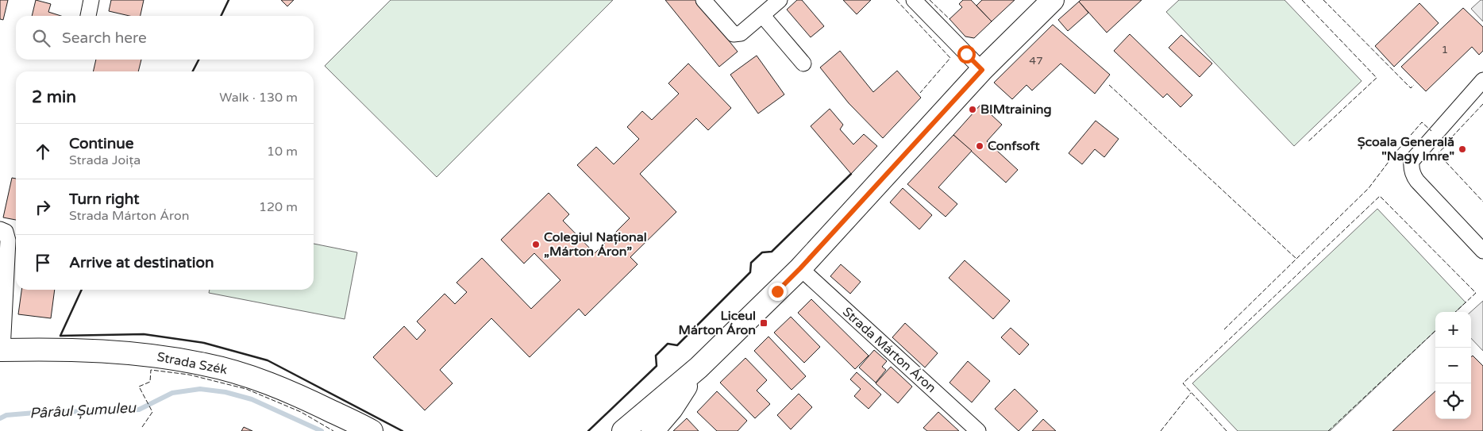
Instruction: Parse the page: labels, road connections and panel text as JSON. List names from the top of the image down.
{
  "streets": {
    "main road": ["Strada Szék"],
    "street": ["Strada Márton Áron"]
  },
  "water": ["Pârâul Șumuleu"],
  "places": {
    "other": [
      "BIMtraining",
      "Confsoft",
      "Școala Generală \"Nagy Imre\"",
      "Colegiul Național „Márton Áron”"
    ],
    "transit": ["Liceul Márton Áron"]
  },
  "house_numbers": ["1", "47"],
  "page": {
    "search": "Search here",
    "heading": ["2 min", "Walk · 130 m"],
    "list": [
      ["Continue", "Strada Joița", "10 m"],
      ["Turn right", "Strada Márton Áron", "120 m"],
      "Arrive at destination"
    ],
    "map_buttons": ["+", "−"]
  }
}
